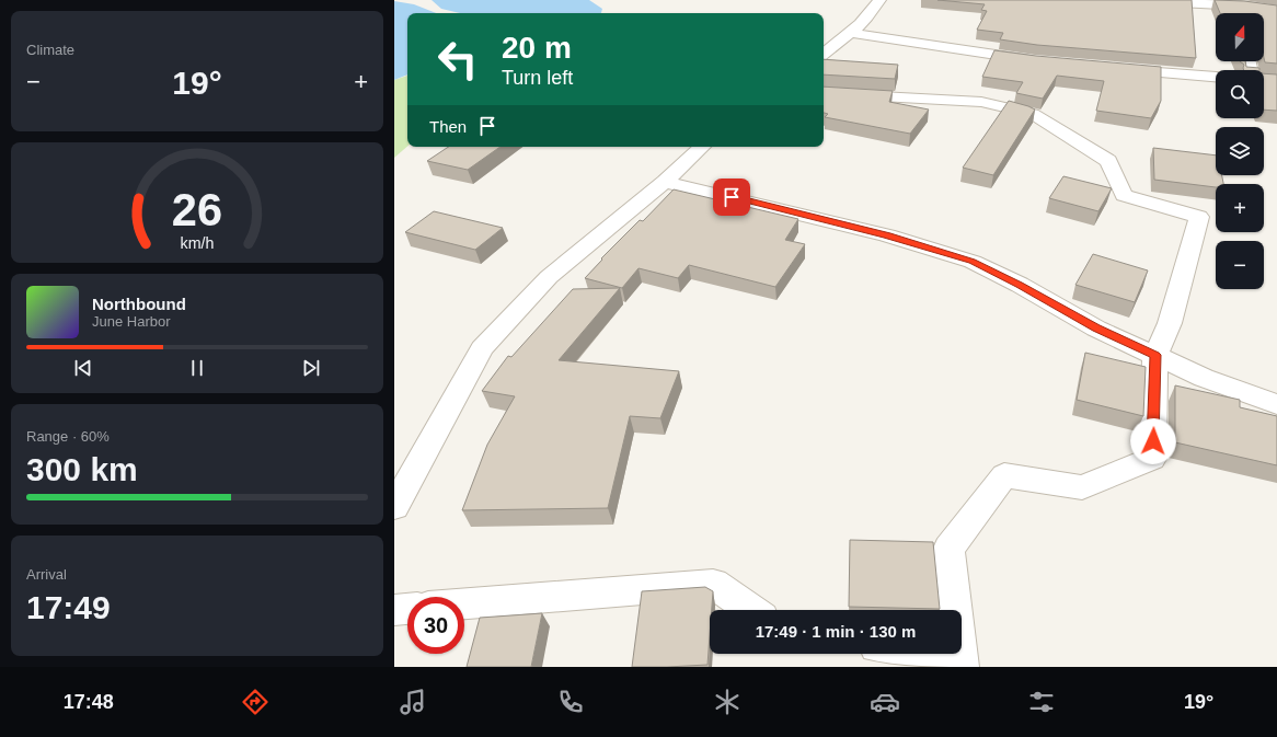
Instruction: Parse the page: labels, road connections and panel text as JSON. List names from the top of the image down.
{
  "north": "top",
  "page": {
    "tile": [
      "Climate",
      ["Range · 60%", "300 km"],
      ["Arrival", "17:49"]
    ],
    "map_buttons": ["+", "−"],
    "turn": ["20 m", "Turn left"],
    "heat": ["−", "19°", "+"],
    "then": "Then",
    "song": ["Northbound", "June Harbor"],
    "limit": "30",
    "trip": "17:49 · 1 min · 130 m",
    "tabs": ["17:48", "19°"],
    "gauge": ["26", "km/h"]
  }
}
